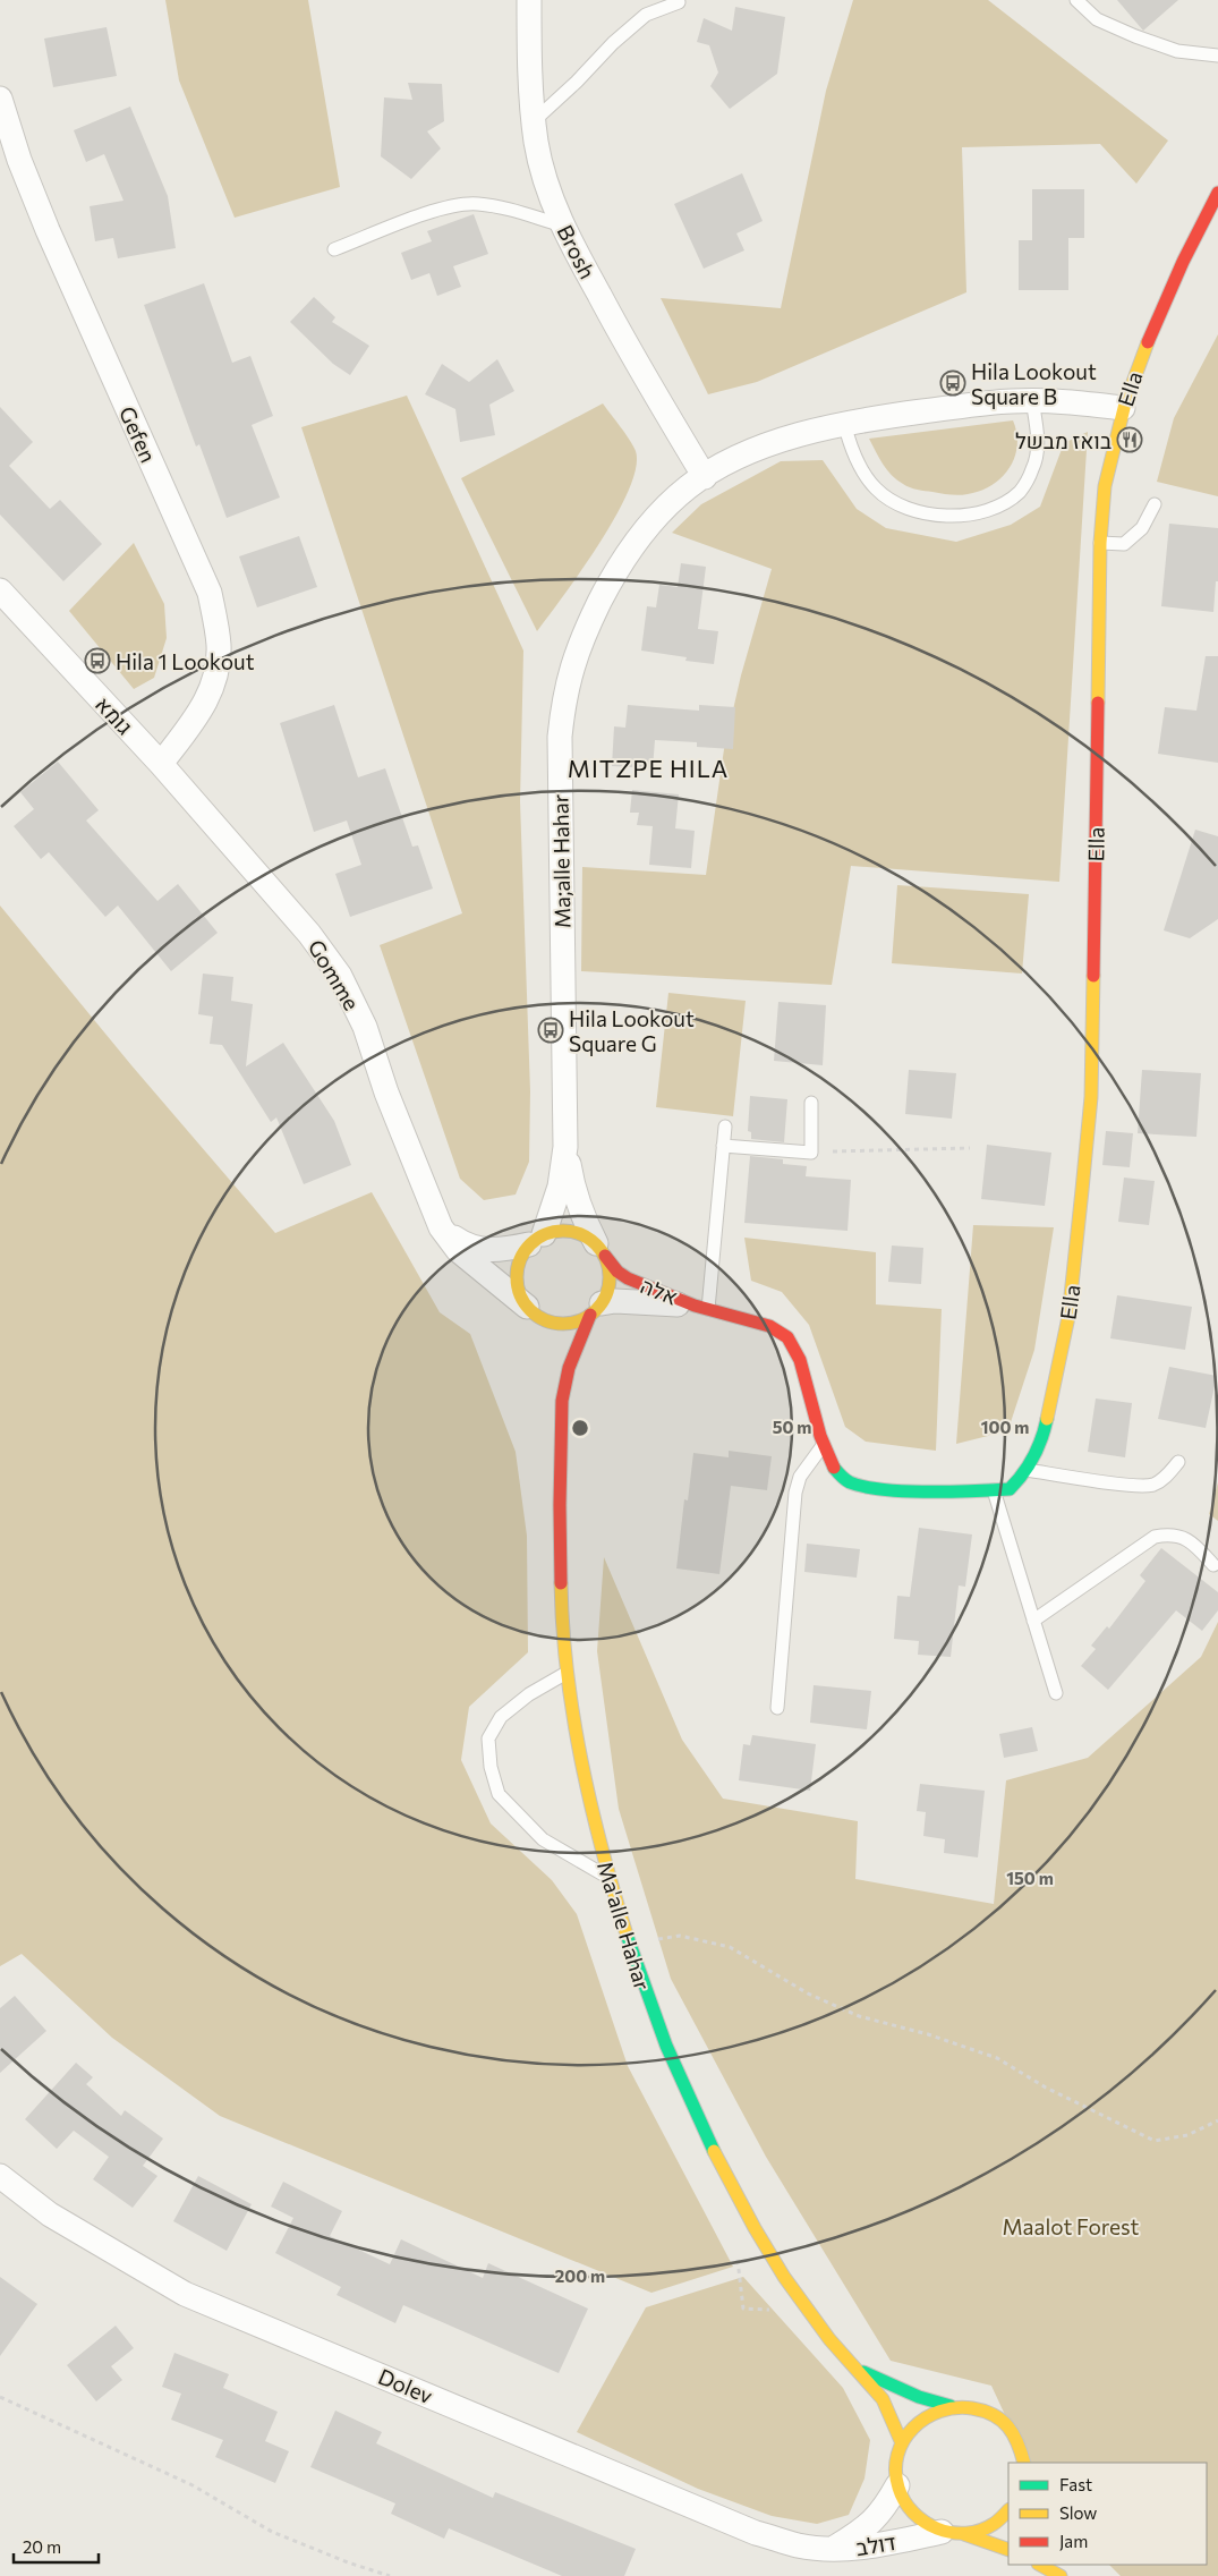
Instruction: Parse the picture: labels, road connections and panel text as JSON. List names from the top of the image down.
{
  "streets": {
    "street": [
      "Brosh",
      "Ella",
      "Gefen",
      "גומא",
      "Ma;alle Hahar",
      "Gomme",
      "אלה",
      "Ma'alle Hahar",
      "Dolev",
      "דולב"
    ]
  },
  "crossings": [
    ["Brosh", "Ma;alle Hahar"],
    ["Ella", "Ma;alle Hahar"],
    ["Ella", "אלה"],
    ["Gefen", "גומא"],
    ["Gefen", "Gomme"],
    ["גומא", "Gomme"],
    ["Gomme", "אלה"],
    ["Dolev", "דולב"]
  ],
  "districts": ["MITZPE HILA"],
  "parks": ["Maalot Forest"],
  "places": {
    "bus stop": ["Hila Lookout Square B", "Hila 1 Lookout", "Hila Lookout Square G"],
    "restaurant": ["בואז מבשל"]
  },
  "legend": ["Fast", "Slow", "Jam"],
  "scale_bar": "20 m",
  "rings": [
    "50 m",
    "100 m",
    "150 m",
    "200 m"
  ]
}
